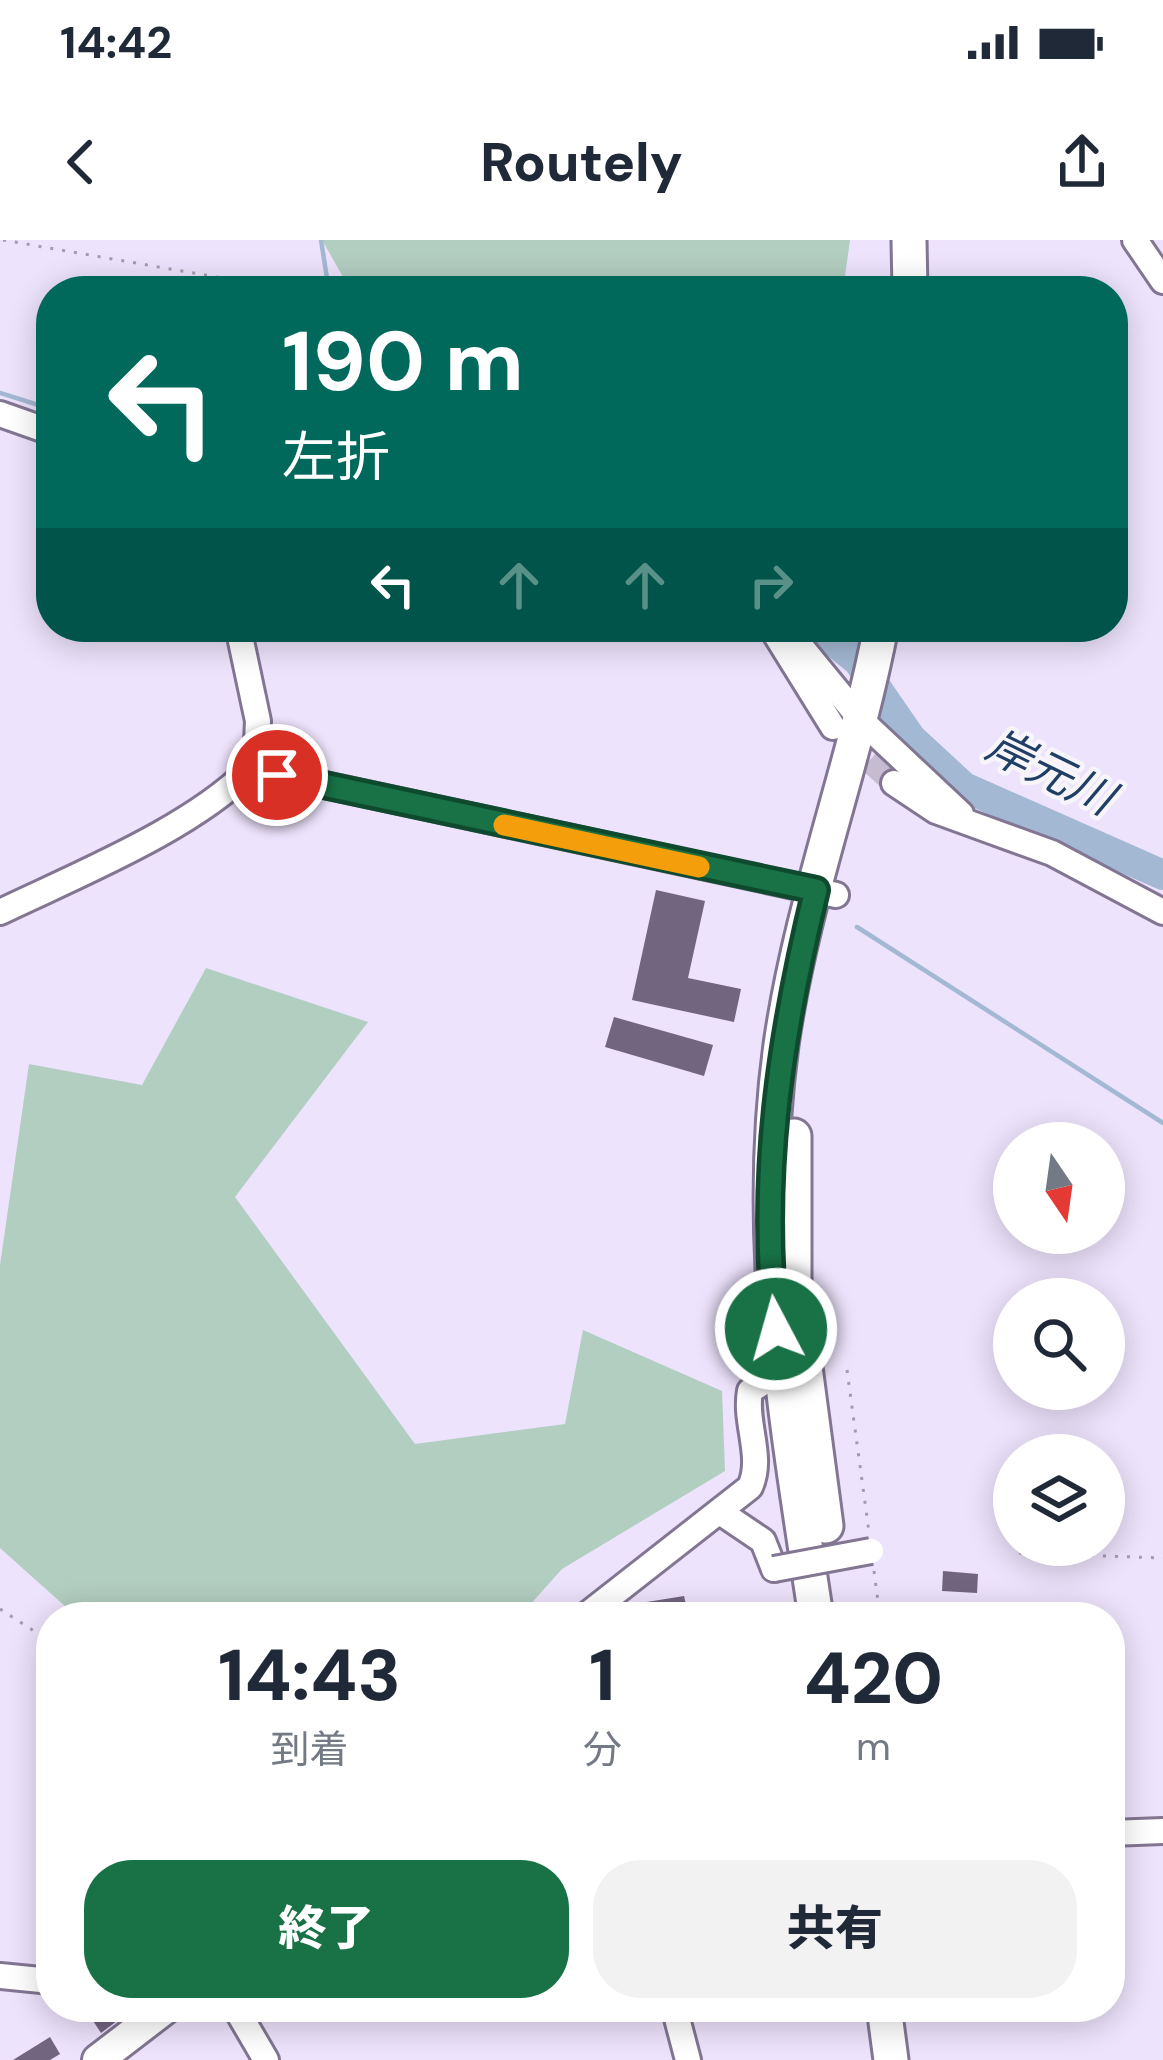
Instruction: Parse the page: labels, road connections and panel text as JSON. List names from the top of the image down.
{
  "water": ["岸元川"],
  "north": "bottom",
  "page": {
    "status": "14:42",
    "header": "Routely",
    "turn": ["190 m", "左折"],
    "eta": [
      "14:43",
      "到着",
      "1",
      "分",
      "420",
      "m"
    ],
    "buttons": ["終了", "共有"]
  }
}
